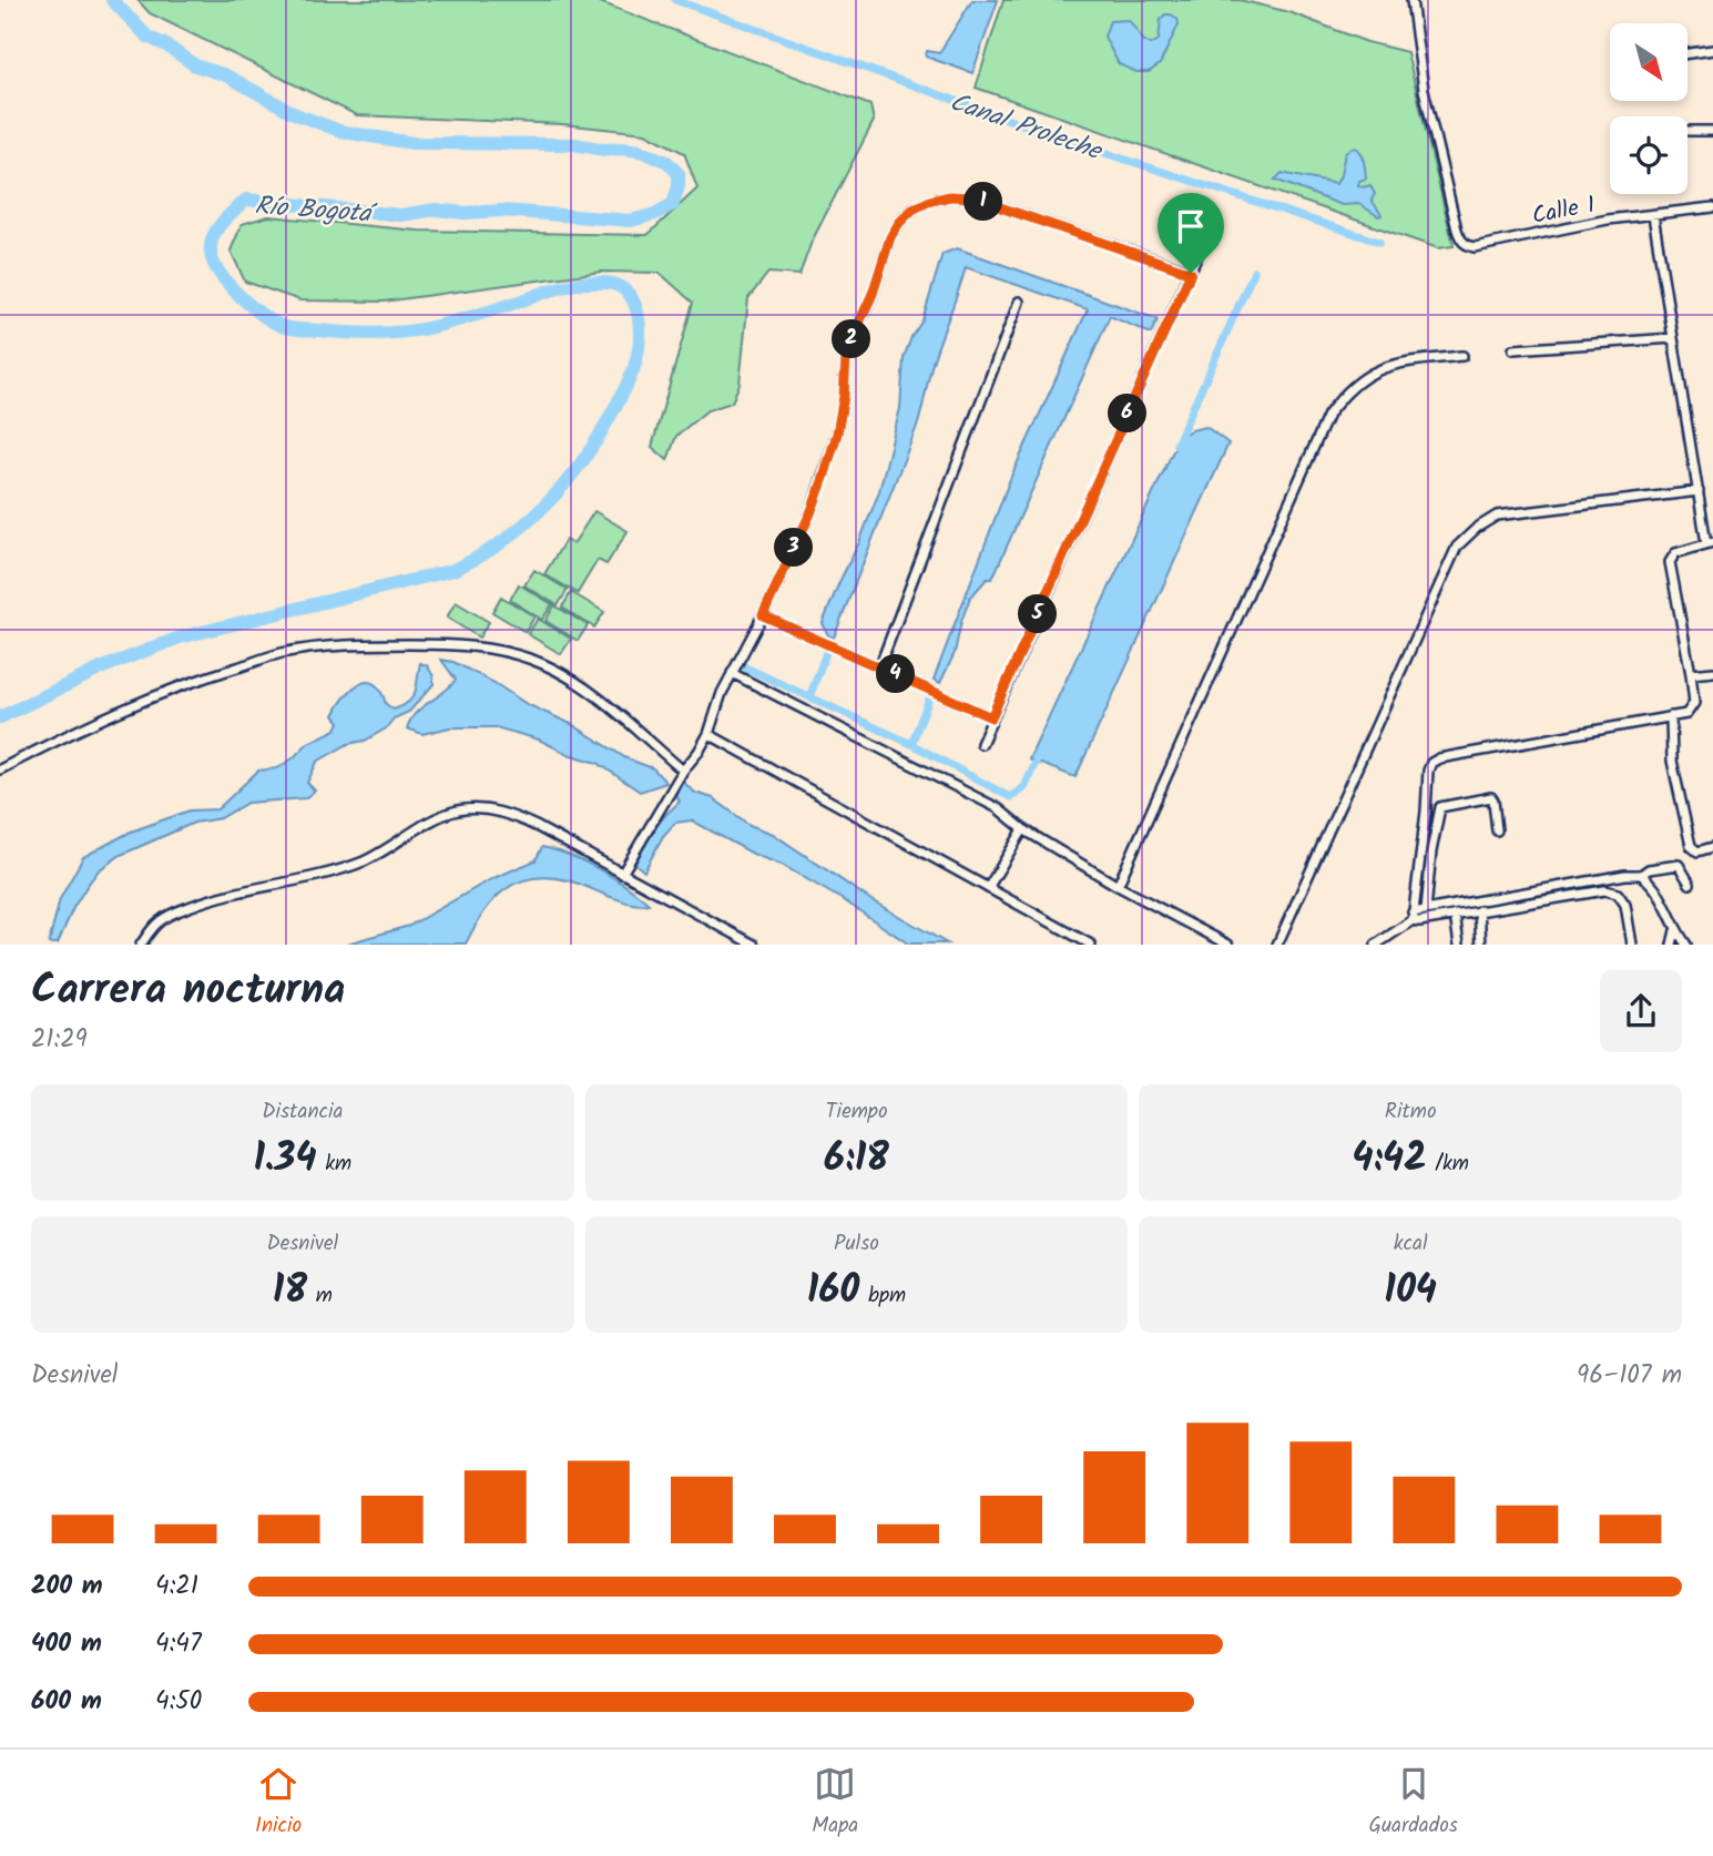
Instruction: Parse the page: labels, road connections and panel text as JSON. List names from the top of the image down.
{
  "streets": {
    "street": ["Calle 1"]
  },
  "water": ["Canal Proleche", "Río Bogotá"],
  "north": "bottom right",
  "page": {
    "pins": [
      "1",
      "2",
      "6",
      "3",
      "5",
      "4"
    ],
    "heading": ["Carrera nocturna", "21:29"],
    "stats": [
      ["Distancia", "1.34 km"],
      ["Tiempo", "6:18"],
      ["Ritmo", "4:42 /km"],
      ["Desnivel", "18 m"],
      ["Pulso", "160 bpm"],
      ["kcal", "104"]
    ],
    "chart": ["Desnivel", "96–107 m"],
    "list": [
      {
        "name": "200 m",
        "note": "4:21"
      },
      {
        "name": "400 m",
        "note": "4:47"
      },
      {
        "name": "600 m",
        "note": "4:50"
      }
    ],
    "tabs": ["Inicio", "Mapa", "Guardados"]
  }
}
